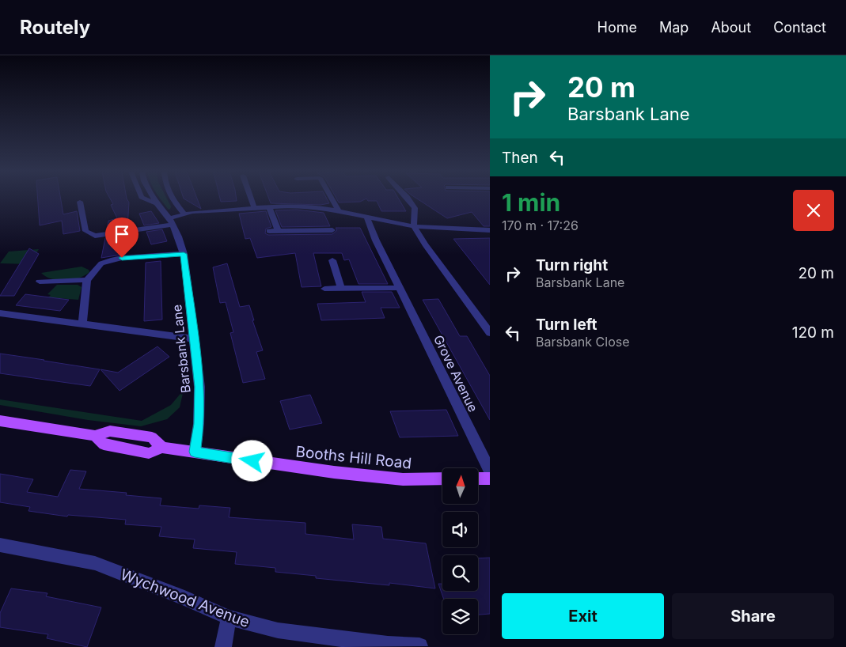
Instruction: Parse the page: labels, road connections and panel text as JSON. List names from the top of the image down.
{
  "streets": {
    "main road": ["Booths Hill Road"],
    "street": ["Barsbank Lane", "Grove Avenue", "Wychwood Avenue"]
  },
  "crossings": [
    ["Barsbank Lane", "Booths Hill Road"]
  ],
  "north": "top",
  "page": {
    "header": "Routely",
    "nav": [
      "Home",
      "Map",
      "About",
      "Contact"
    ],
    "turn": ["20 m", "Barsbank Lane"],
    "then": "Then",
    "heading": ["1 min", "170 m · 17:26"],
    "list": [
      {
        "name": "Turn right",
        "note": "Barsbank Lane",
        "value": "20 m"
      },
      {
        "name": "Turn left",
        "note": "Barsbank Close",
        "value": "120 m"
      }
    ],
    "buttons": ["Exit", "Share"]
  }
}
